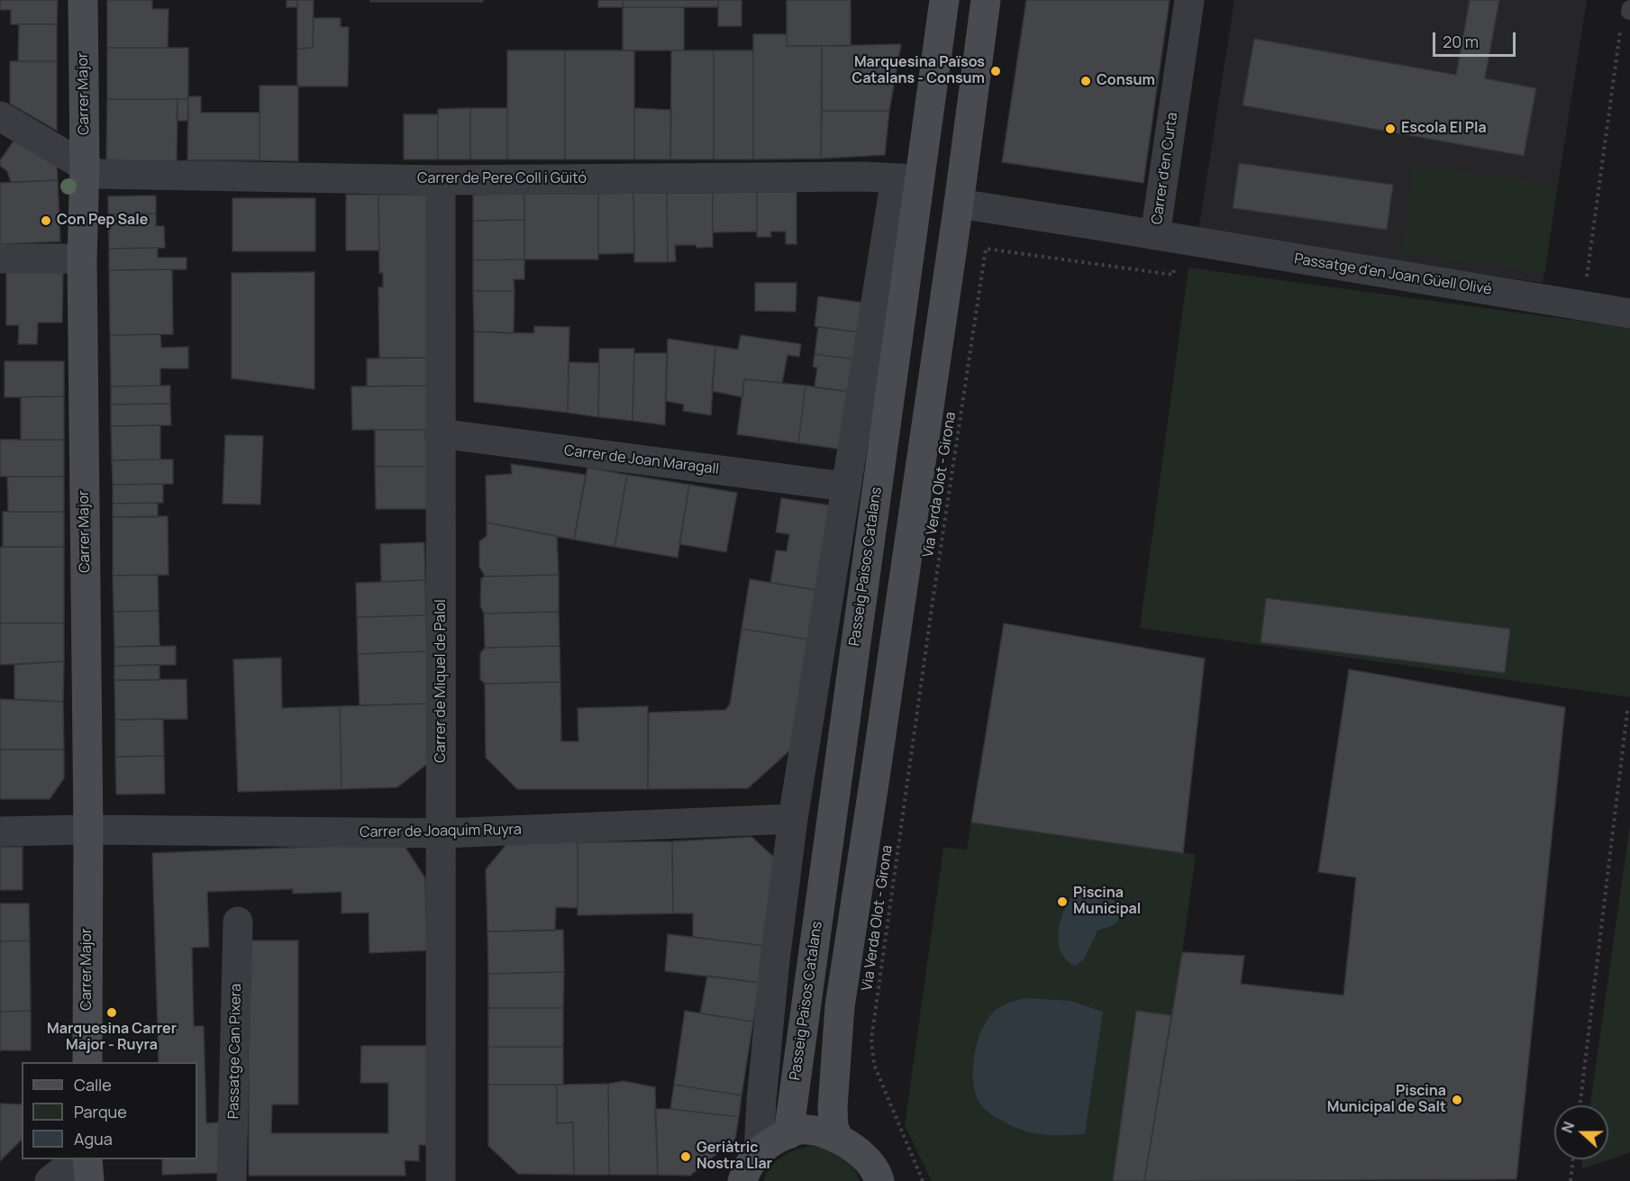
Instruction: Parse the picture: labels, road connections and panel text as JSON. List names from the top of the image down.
{
  "streets": {
    "main road": ["Carrer Major", "Passeig Països Catalans"],
    "street": [
      "Carrer d'en Curta",
      "Carrer de Pere Coll i Güitó",
      "Passatge d'en Joan Güell Olivé",
      "Carrer de Joan Maragall",
      "Carrer de Miquel de Palol",
      "Carrer de Joaquim Ruyra",
      "Passatge Can Pixera"
    ],
    "path": ["Via Verda Olot - Girona"]
  },
  "crossings": [
    ["Carrer Major", "Carrer de Pere Coll i Güitó"],
    ["Carrer Major", "Carrer de Joaquim Ruyra"],
    ["Carrer d'en Curta", "Passatge d'en Joan Güell Olivé"],
    ["Carrer d'en Curta", "Via Verda Olot - Girona"],
    ["Carrer de Pere Coll i Güitó", "Passeig Països Catalans"],
    ["Carrer de Pere Coll i Güitó", "Carrer de Miquel de Palol"],
    ["Passatge d'en Joan Güell Olivé", "Via Verda Olot - Girona"],
    ["Carrer de Joan Maragall", "Passeig Països Catalans"],
    ["Carrer de Joan Maragall", "Carrer de Miquel de Palol"],
    ["Passeig Països Catalans", "Carrer de Joaquim Ruyra"],
    ["Carrer de Miquel de Palol", "Carrer de Joaquim Ruyra"]
  ],
  "places": [
    "Marquesina Països Catalans - Consum",
    "Consum",
    "Escola El Pla",
    "Con Pep Sale",
    "Piscina Municipal",
    "Marquesina Carrer Major - Ruyra",
    "Piscina Municipal de Salt",
    "Geriàtric Nostra Llar"
  ],
  "legend": ["Calle", "Parque", "Agua"],
  "scale_bar": "20 m",
  "north": "left"
}
